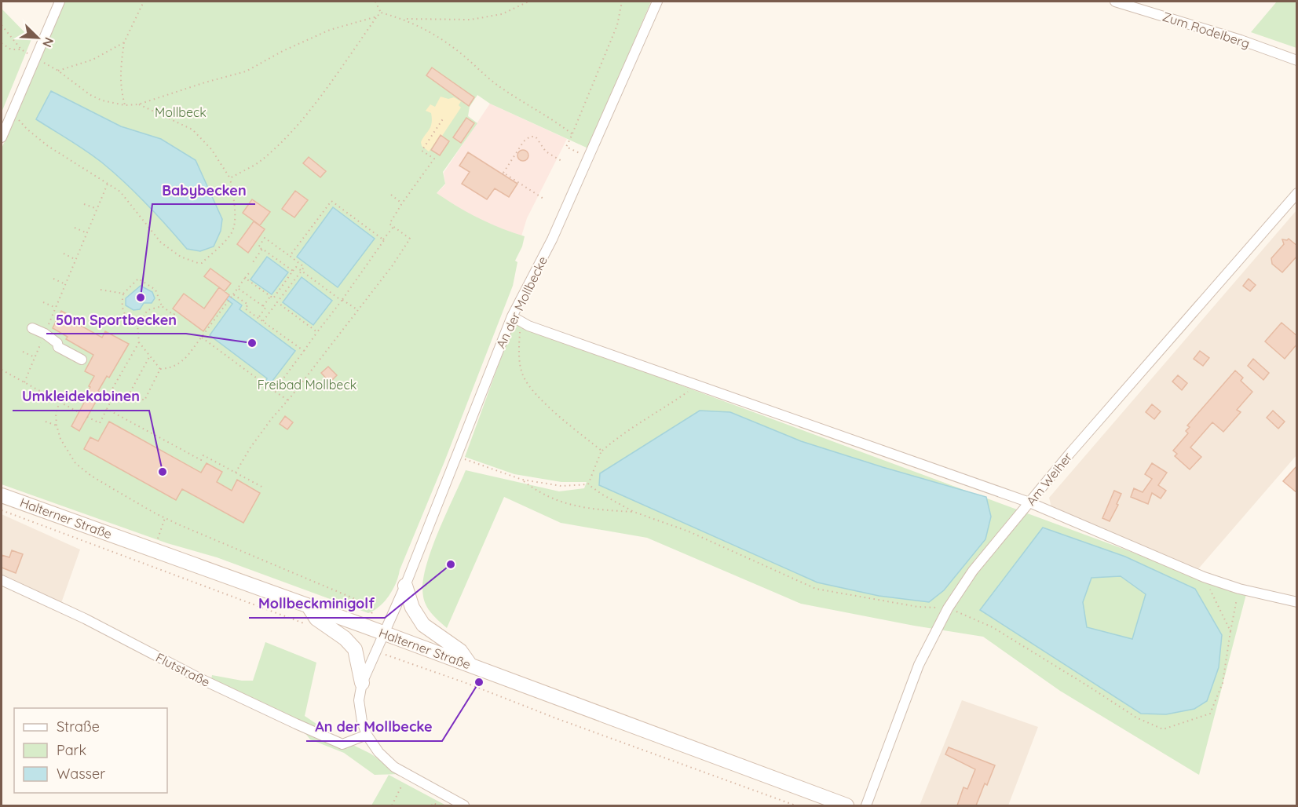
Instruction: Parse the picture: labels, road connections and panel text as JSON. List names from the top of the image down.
{
  "streets": {
    "main road": ["Halterner Straße"],
    "street": [
      "Zum Rodelberg",
      "An der Mollbecke",
      "Am Weiher",
      "Flutstraße"
    ]
  },
  "crossings": [
    ["An der Mollbecke", "Halterner Straße"]
  ],
  "parks": ["Mollbeck", "Freibad Mollbeck"],
  "places": [
    "Babybecken",
    "50m Sportbecken",
    "Umkleidekabinen",
    "Mollbeckminigolf",
    "An der Mollbecke"
  ],
  "legend": ["Straße", "Park", "Wasser"],
  "north": "bottom right"
}
